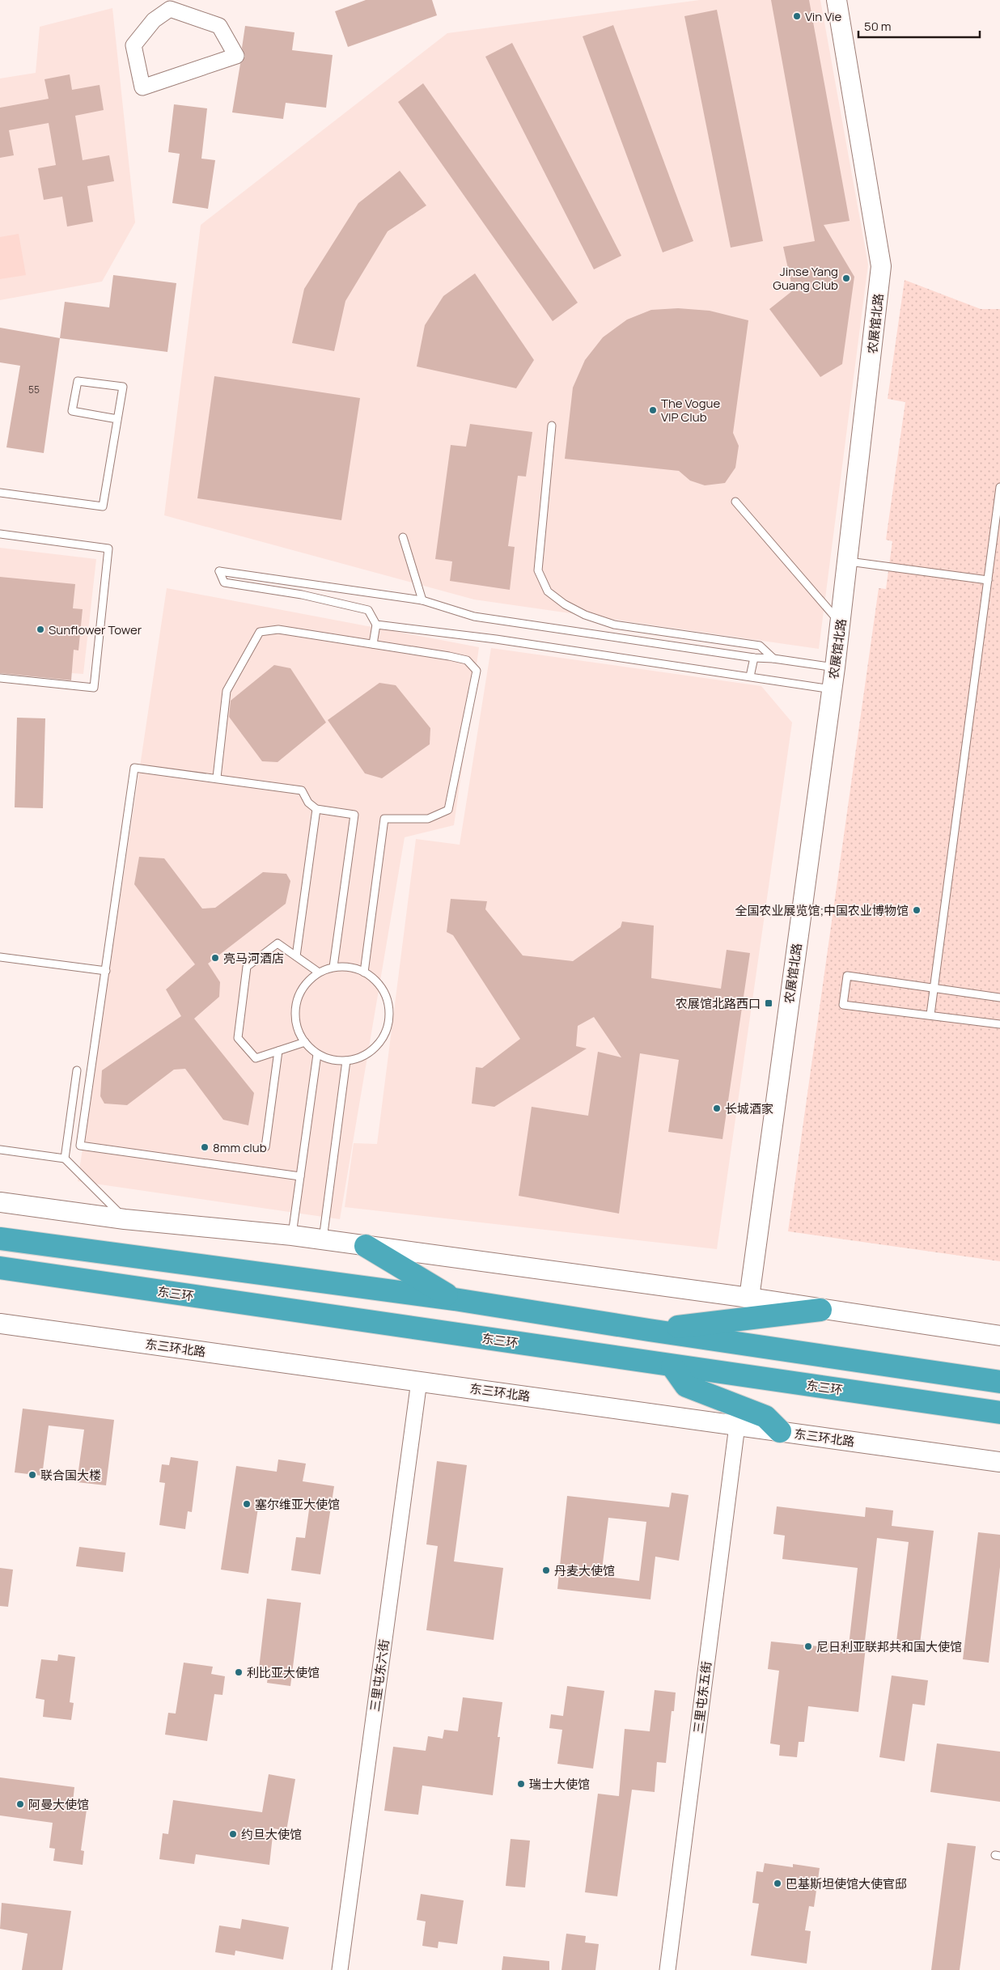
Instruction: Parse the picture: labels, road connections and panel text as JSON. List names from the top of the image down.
{
  "streets": {
    "highway": ["东三环"],
    "street": [
      "农展馆北路",
      "东三环北路",
      "三里屯东六街",
      "三里屯东五街"
    ]
  },
  "crossings": [
    ["东三环北路", "三里屯东六街"],
    ["东三环北路", "三里屯东五街"]
  ],
  "places": {
    "other": [
      "Vin Vie",
      "Jinse Yang Guang Club",
      "The Vogue VIP Club",
      "Sunflower Tower",
      "全国农业展览馆;中国农业博物馆",
      "亮马河酒店",
      "长城酒家",
      "8mm club",
      "联合国大楼",
      "塞尔维亚大使馆",
      "丹麦大使馆",
      "尼日利亚联邦共和国大使馆",
      "利比亚大使馆",
      "瑞士大使馆",
      "阿曼大使馆",
      "约旦大使馆",
      "巴基斯坦使馆大使官邸"
    ],
    "transit": ["农展馆北路西口"]
  },
  "house_numbers": ["55"],
  "scale_bar": "50 m"
}
